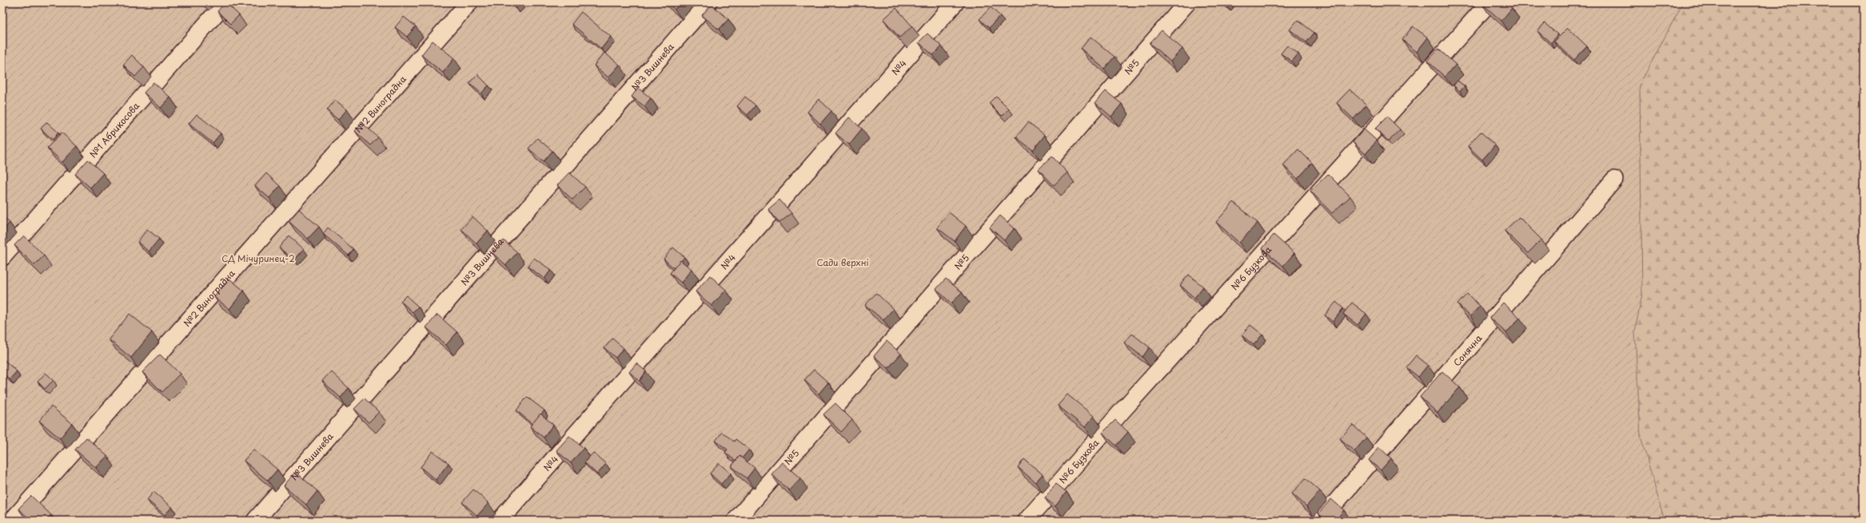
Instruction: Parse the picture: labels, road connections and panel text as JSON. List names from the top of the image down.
{
  "streets": {
    "lane": [
      "№3 Вишнева",
      "№5",
      "№4",
      "№2 Виноградна",
      "№1 Абрикосова",
      "№6 Бузкова",
      "Сонячна"
    ]
  },
  "parks": ["СД Мічуринец-2", "Сади верхні"]
}
